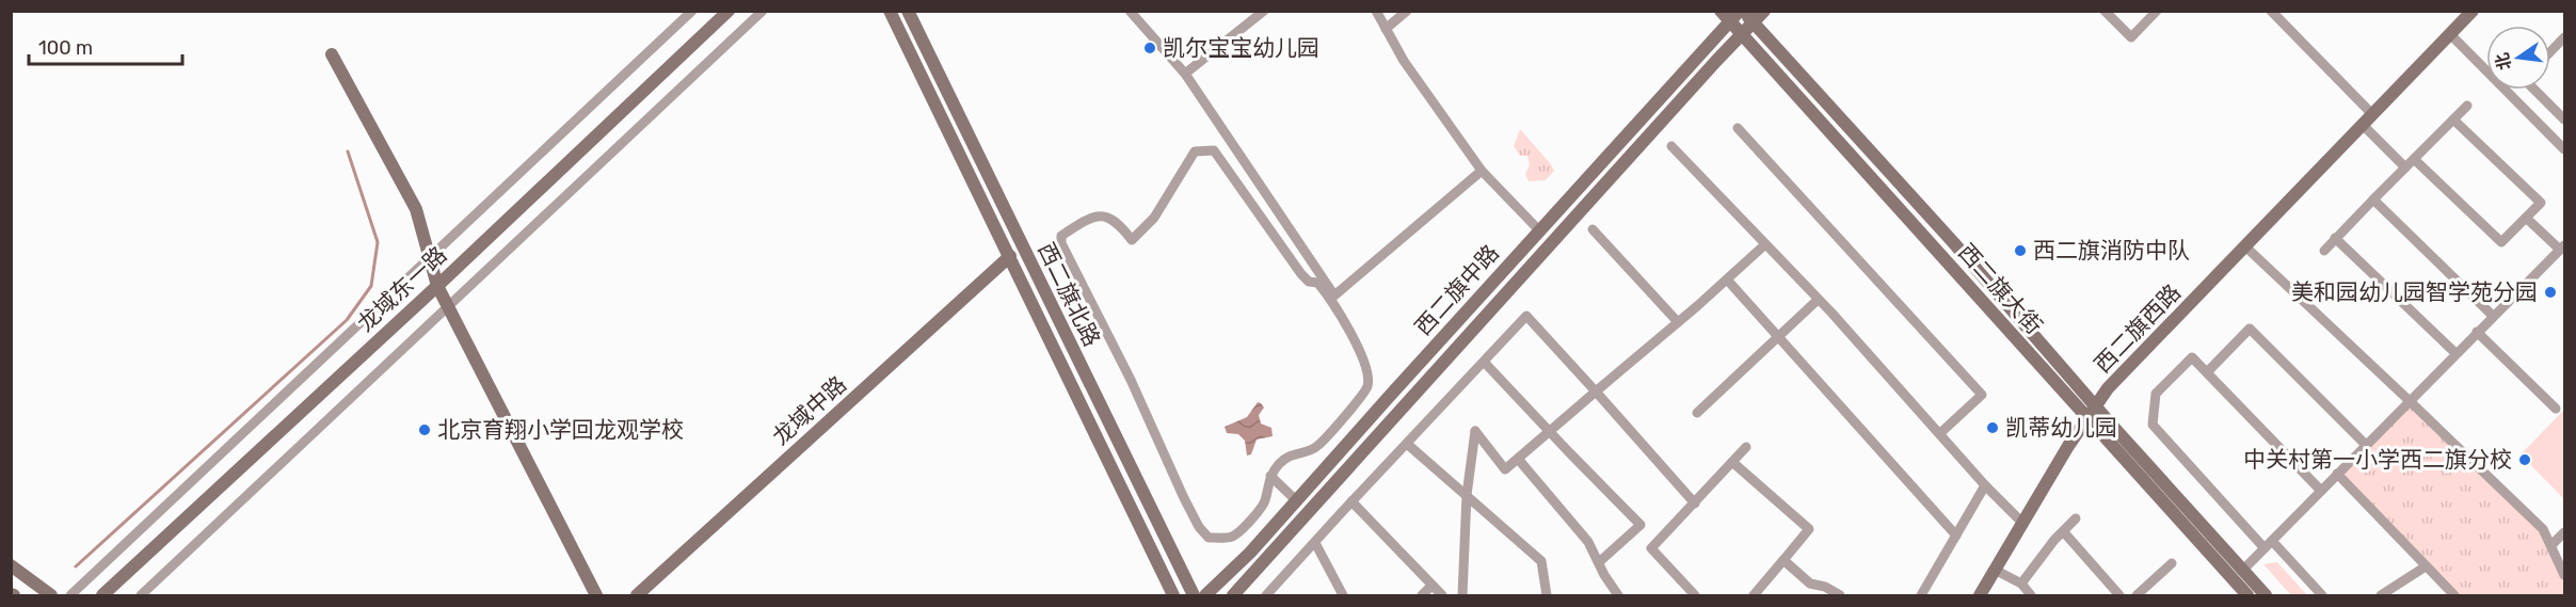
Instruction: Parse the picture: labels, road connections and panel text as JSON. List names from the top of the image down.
{
  "streets": {
    "main road": [
      "龙域东一路",
      "西二旗大街",
      "西二旗中路",
      "西二旗北路",
      "西二旗西路",
      "龙域中路"
    ]
  },
  "crossings": [
    ["西二旗大街", "西二旗中路"],
    ["西二旗大街", "西二旗西路"],
    ["西二旗北路", "龙域中路"]
  ],
  "places": [
    "凯尔宝宝幼儿园",
    "西二旗消防中队",
    "美和园幼儿园智学苑分园",
    "凯蒂幼儿园",
    "北京育翔小学回龙观学校",
    "中关村第一小学西二旗分校"
  ],
  "scale_bar": "100 m",
  "north": "left"
}
